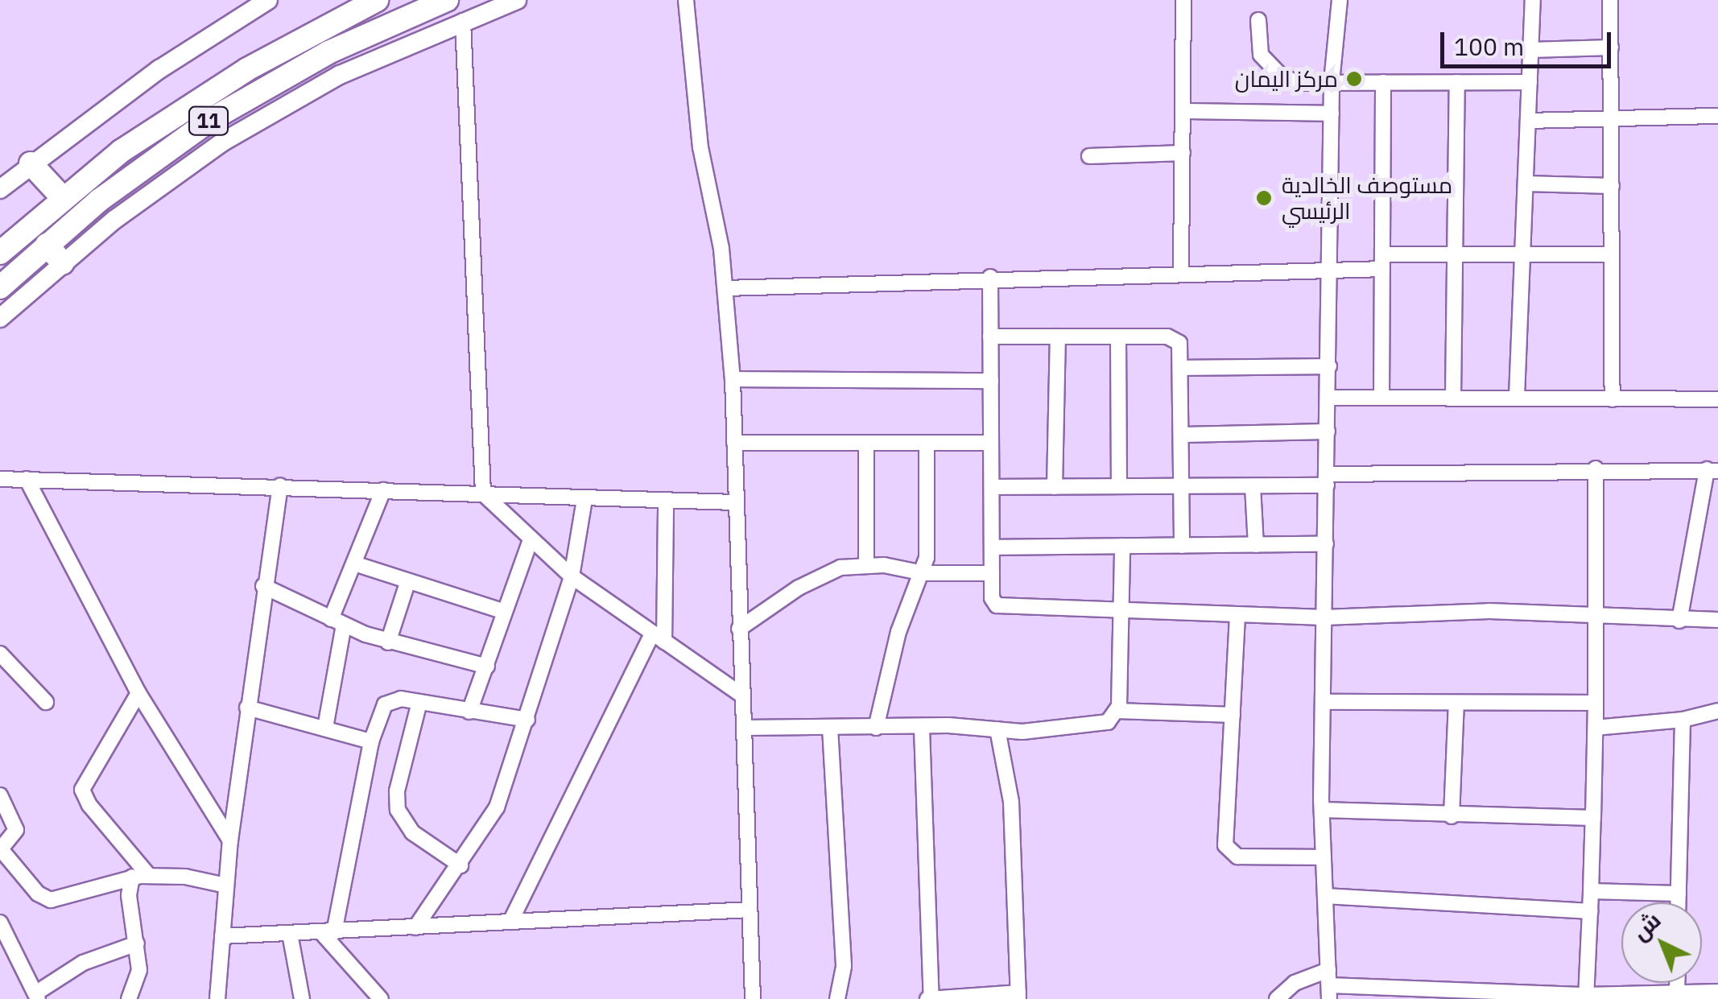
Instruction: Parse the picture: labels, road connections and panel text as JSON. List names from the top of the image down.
{
  "streets": {
    "highway": ["11"]
  },
  "places": ["مركز اليمان", "مستوصف الخالدية الرئيسي"],
  "scale_bar": "100 m",
  "north": "top left"
}
